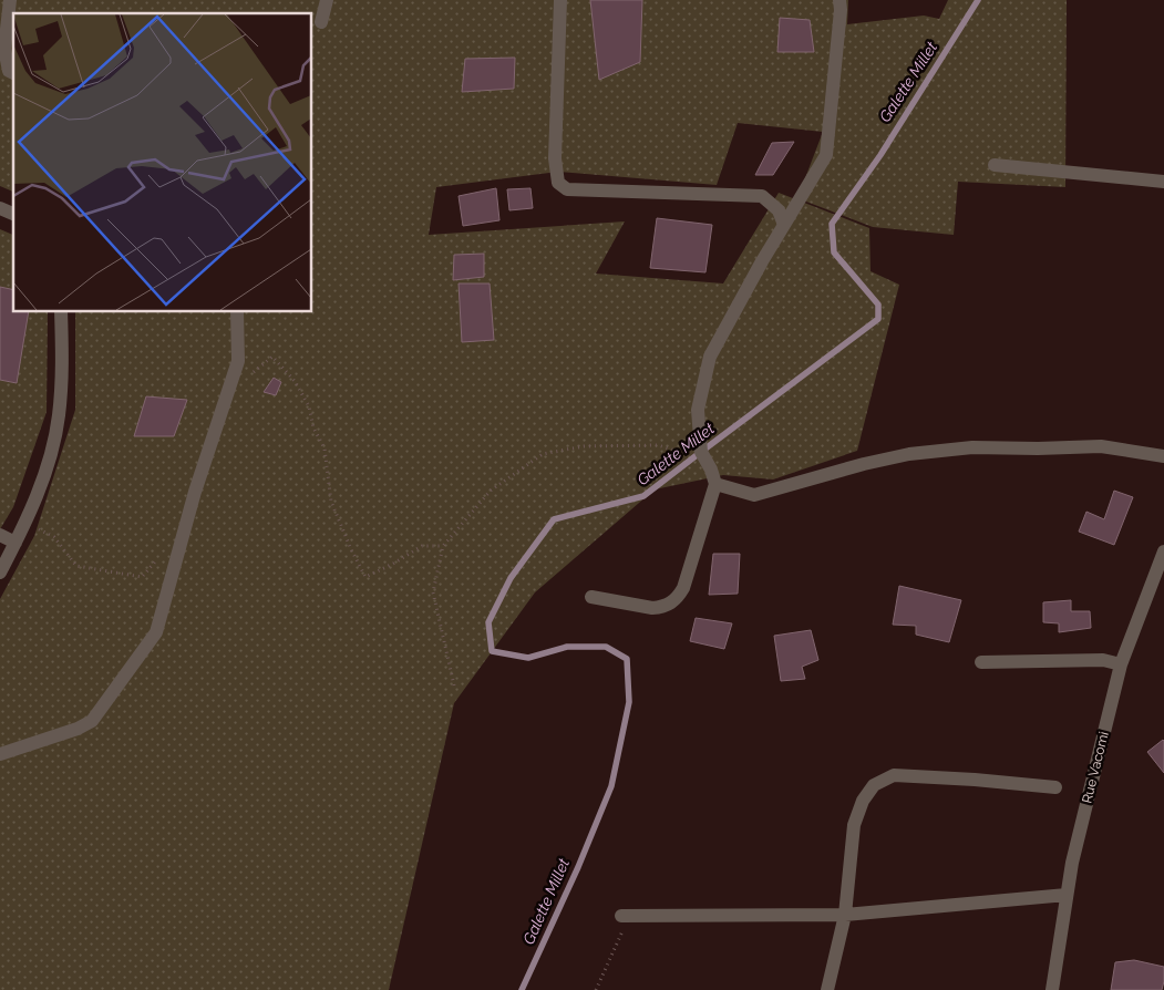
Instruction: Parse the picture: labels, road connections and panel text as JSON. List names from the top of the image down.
{
  "streets": {
    "street": ["Rue Vacomi"]
  },
  "water": ["Galette Millet"]
}
